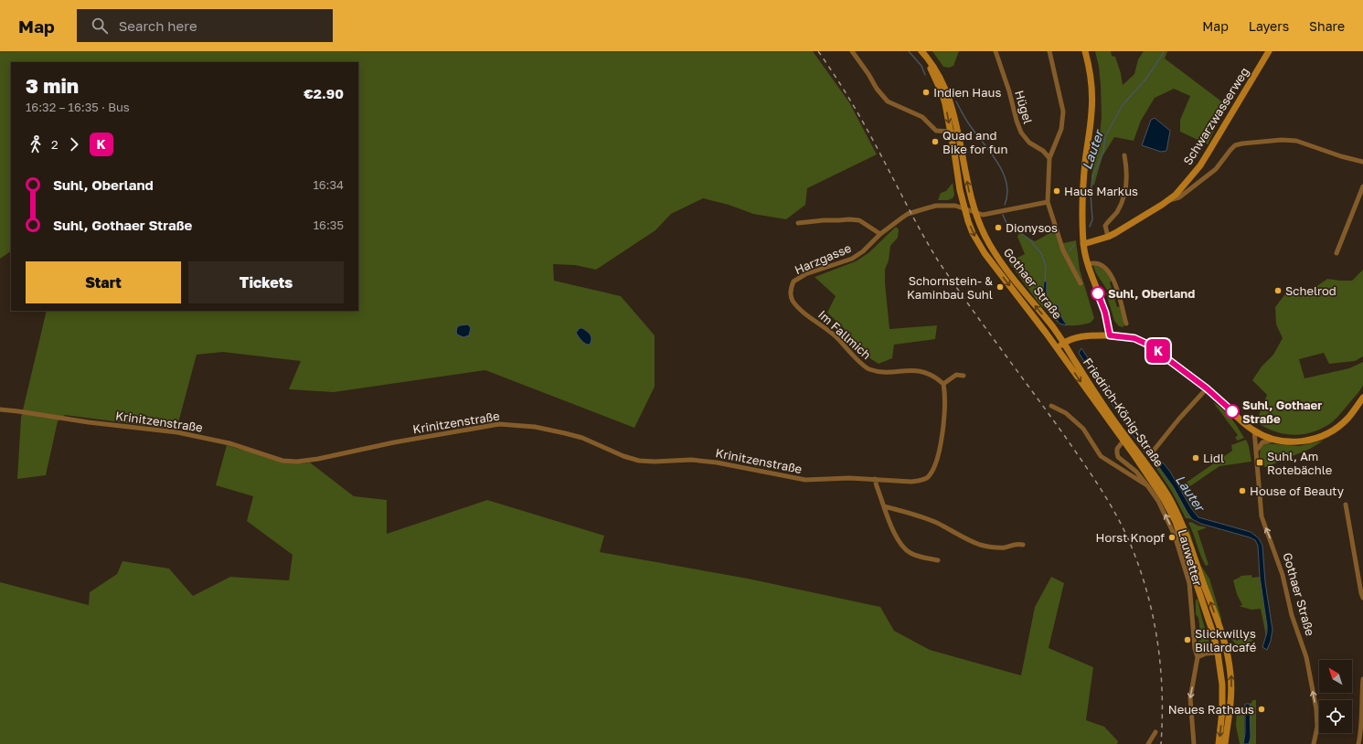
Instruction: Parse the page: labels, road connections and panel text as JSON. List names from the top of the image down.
{
  "streets": {
    "main road": ["Schwarzwasserweg", "Gothaer Straße", "Friedrich-König-Straße"],
    "street": [
      "Hügel",
      "Harzgasse",
      "Im Fallmich",
      "Krinitzenstraße",
      "Lauwetter"
    ]
  },
  "crossings": [
    ["Harzgasse", "Gothaer Straße"],
    ["Harzgasse", "Im Fallmich"],
    ["Gothaer Straße", "Friedrich-König-Straße"],
    ["Gothaer Straße", "Lauwetter"],
    ["Im Fallmich", "Krinitzenstraße"],
    ["Friedrich-König-Straße", "Lauwetter"]
  ],
  "water": ["Lauter"],
  "places": {
    "other": [
      "Indien Haus",
      "Quad and Bike for fun",
      "Haus Markus",
      "Dionysos",
      "Schornstein- & Kaminbau Suhl",
      "Schelrod",
      "Suhl, Oberland",
      "Suhl, Gothaer Straße",
      "Lidl",
      "House of Beauty",
      "Horst Knopf",
      "Slickwillys Billardcafé",
      "Neues Rathaus"
    ],
    "transit": ["Suhl, Am Rotebächle"]
  },
  "lines": ["bus line K"],
  "north": "top left",
  "page": {
    "header": "Map",
    "search": "Search here",
    "nav": ["Map", "Layers", "Share"],
    "on_map": "K",
    "heading": ["3 min", "16:32 – 16:35 · Bus", "€2.90"],
    "legs": ["2", "K"],
    "list": [
      {
        "name": "Suhl, Oberland",
        "value": "16:34"
      },
      {
        "name": "Suhl, Gothaer Straße",
        "value": "16:35"
      }
    ],
    "buttons": ["Start", "Tickets"]
  }
}
